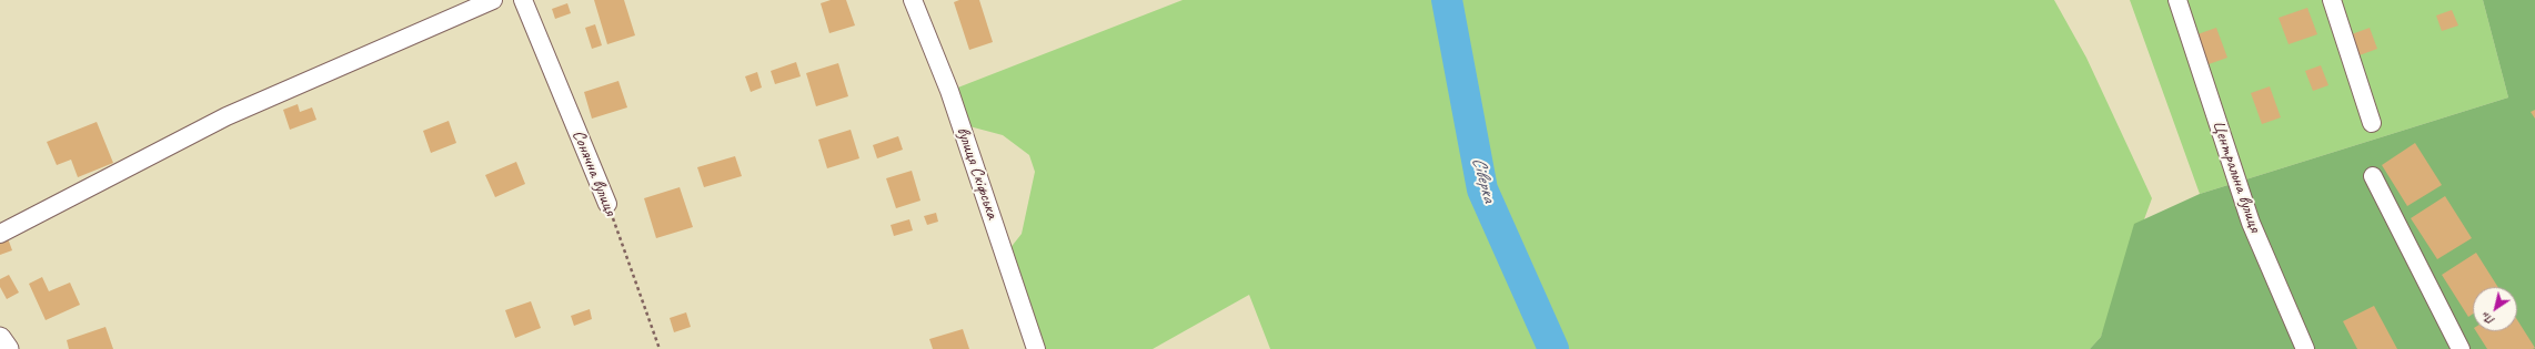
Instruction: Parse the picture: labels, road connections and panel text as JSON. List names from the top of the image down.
{
  "streets": {
    "street": ["Сонячна вулиця", "вулиця Скіфська", "Центральна вулиця"]
  },
  "water": ["Сіверка"],
  "north": "bottom left"
}
